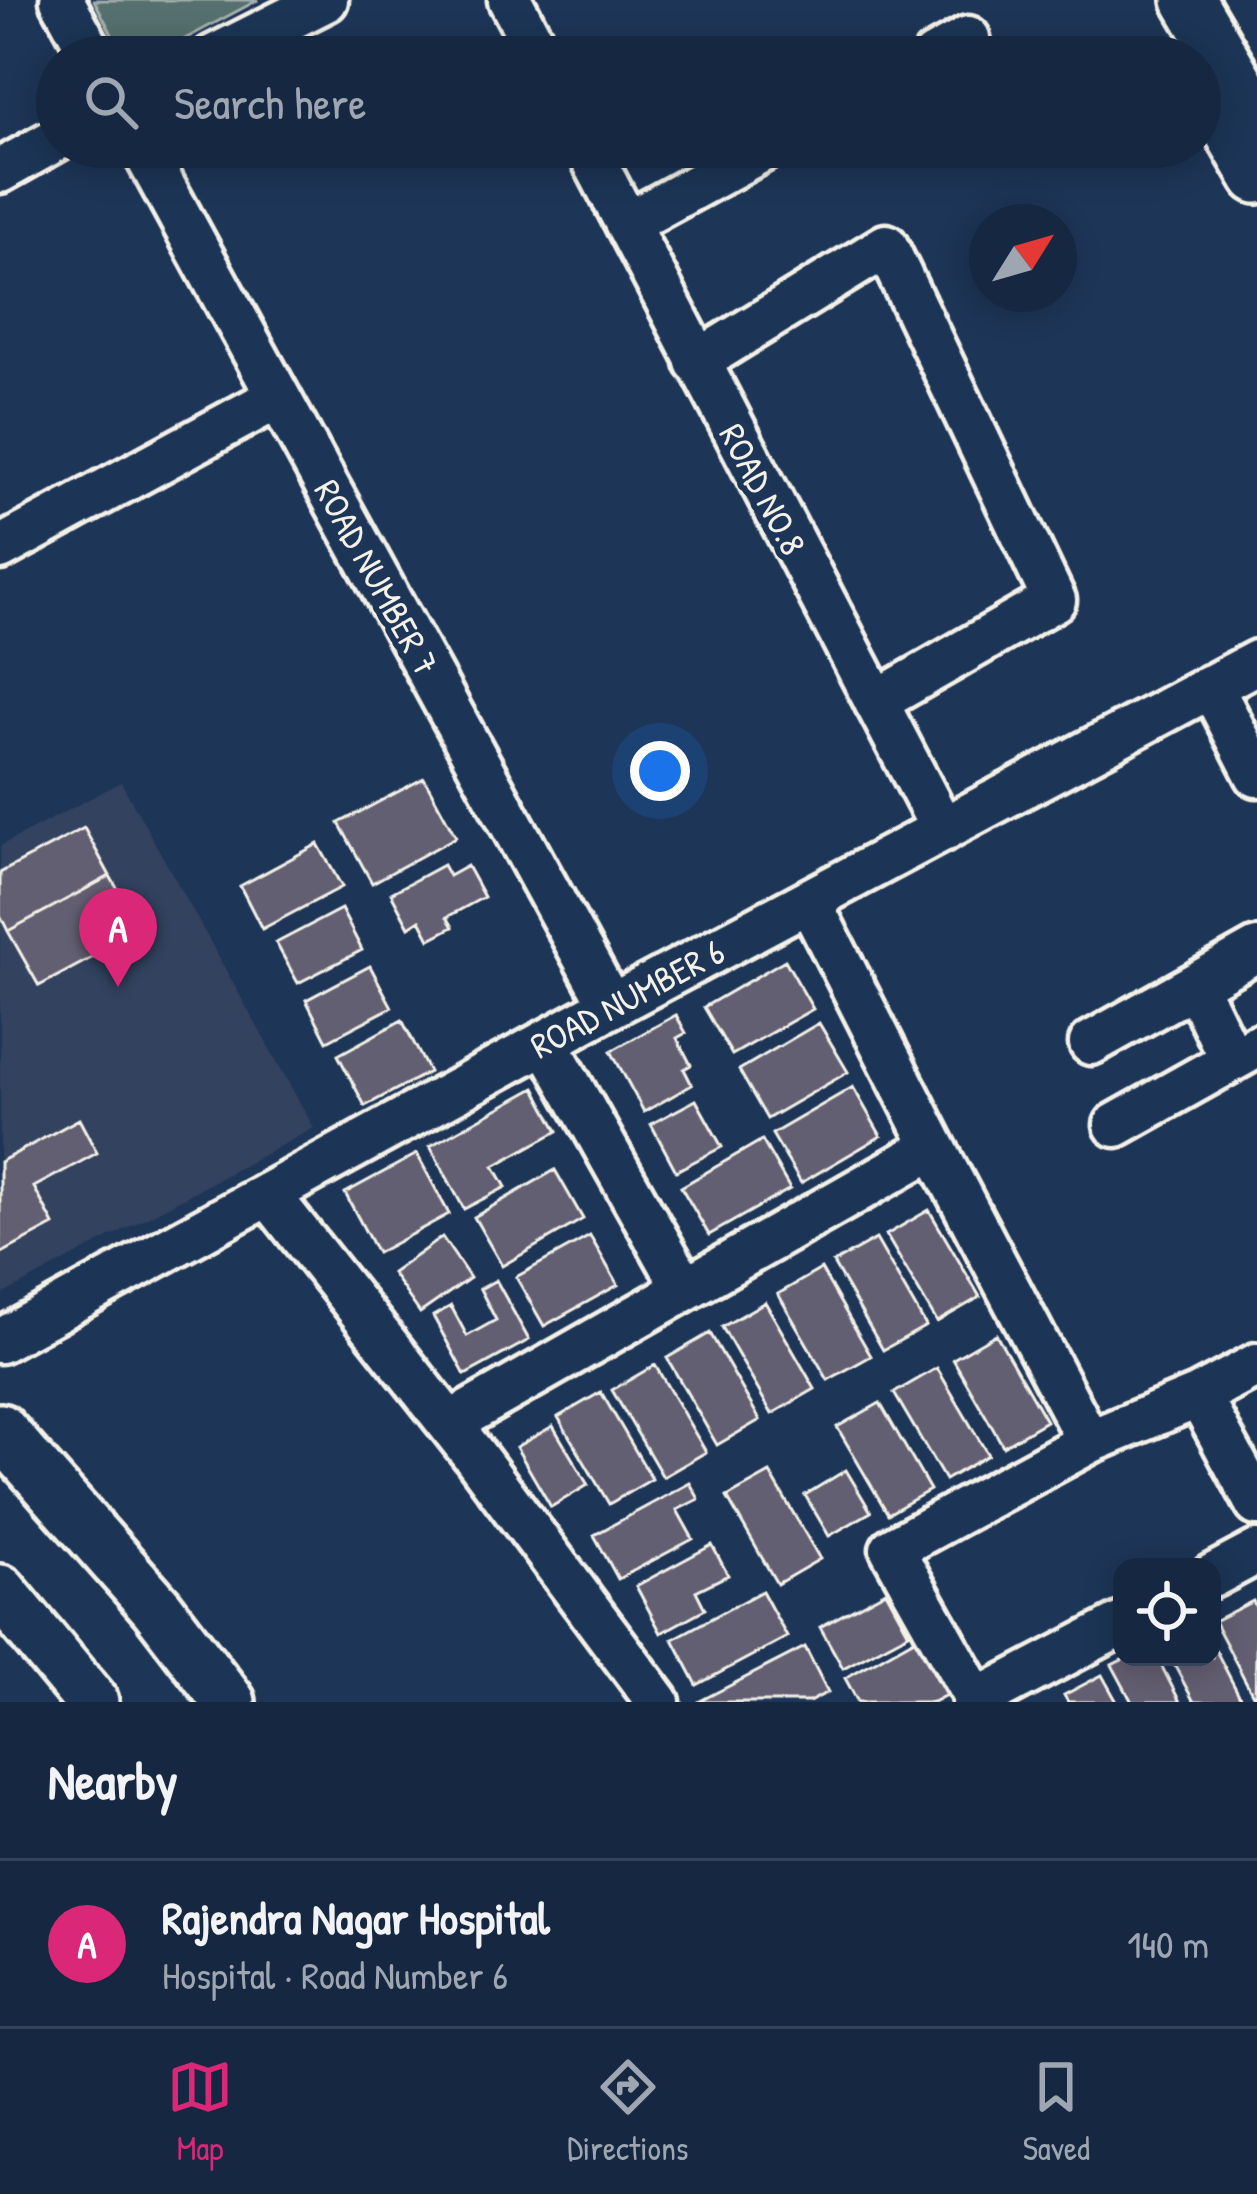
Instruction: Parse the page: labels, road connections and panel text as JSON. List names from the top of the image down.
{
  "streets": {
    "street": ["ROAD NO.8", "ROAD NUMBER 7", "ROAD NUMBER 6"]
  },
  "crossings": [
    ["ROAD NO.8", "ROAD NUMBER 6"],
    ["ROAD NUMBER 7", "ROAD NUMBER 6"]
  ],
  "north": "top right",
  "page": {
    "search": "Search here",
    "pins": "A",
    "heading": "Nearby",
    "list": [
      {
        "mark": "A",
        "name": "Rajendra Nagar Hospital",
        "note": "Hospital · Road Number 6",
        "value": "140 m"
      }
    ],
    "nav": ["Map", "Directions", "Saved"]
  }
}
